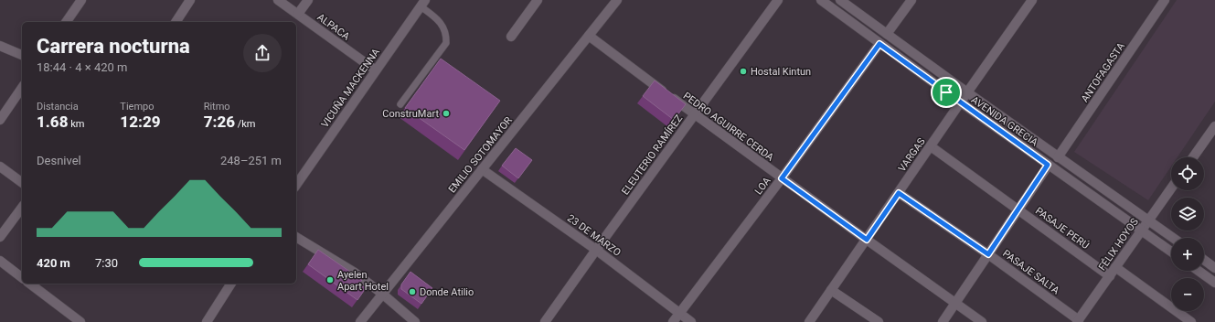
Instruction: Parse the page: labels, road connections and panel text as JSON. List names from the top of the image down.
{
  "streets": {
    "street": [
      "ALPACA",
      "ANTOFAGASTA",
      "VICUÑA MACKENNA",
      "AVENIDA GRECIA",
      "PEDRO AGUIRRE CERDA",
      "EMILIO SOTOMAYOR",
      "ELEUTERIO RAMÍREZ",
      "VARGAS",
      "LOA",
      "PASAJE PERÚ",
      "23 DE MARZO",
      "FÉLIX HOYOS",
      "PASAJE SALTA"
    ]
  },
  "crossings": [
    ["ALPACA", "VICUÑA MACKENNA"],
    ["ANTOFAGASTA", "AVENIDA GRECIA"],
    ["AVENIDA GRECIA", "VARGAS"],
    ["AVENIDA GRECIA", "LOA"],
    ["AVENIDA GRECIA", "FÉLIX HOYOS"],
    ["PEDRO AGUIRRE CERDA", "EMILIO SOTOMAYOR"],
    ["PEDRO AGUIRRE CERDA", "ELEUTERIO RAMÍREZ"],
    ["PEDRO AGUIRRE CERDA", "VARGAS"],
    ["PEDRO AGUIRRE CERDA", "LOA"],
    ["EMILIO SOTOMAYOR", "23 DE MARZO"],
    ["ELEUTERIO RAMÍREZ", "23 DE MARZO"],
    ["VARGAS", "PASAJE PERÚ"],
    ["VARGAS", "PASAJE SALTA"],
    ["LOA", "23 DE MARZO"],
    ["PASAJE PERÚ", "FÉLIX HOYOS"],
    ["FÉLIX HOYOS", "PASAJE SALTA"]
  ],
  "places": [
    "Hostal Kintun",
    "ConstruMart",
    "Ayelen Apart Hotel",
    "Donde Atilio"
  ],
  "page": {
    "heading": ["Carrera nocturna", "18:44 · 4 × 420 m"],
    "stats": [
      ["Distancia", "1.68 km"],
      ["Tiempo", "12:29"],
      ["Ritmo", "7:26 /km"]
    ],
    "chart": ["Desnivel", "248–251 m"],
    "map_buttons": ["+", "−"],
    "list": [
      {
        "name": "420 m",
        "note": "7:30"
      }
    ]
  }
}
